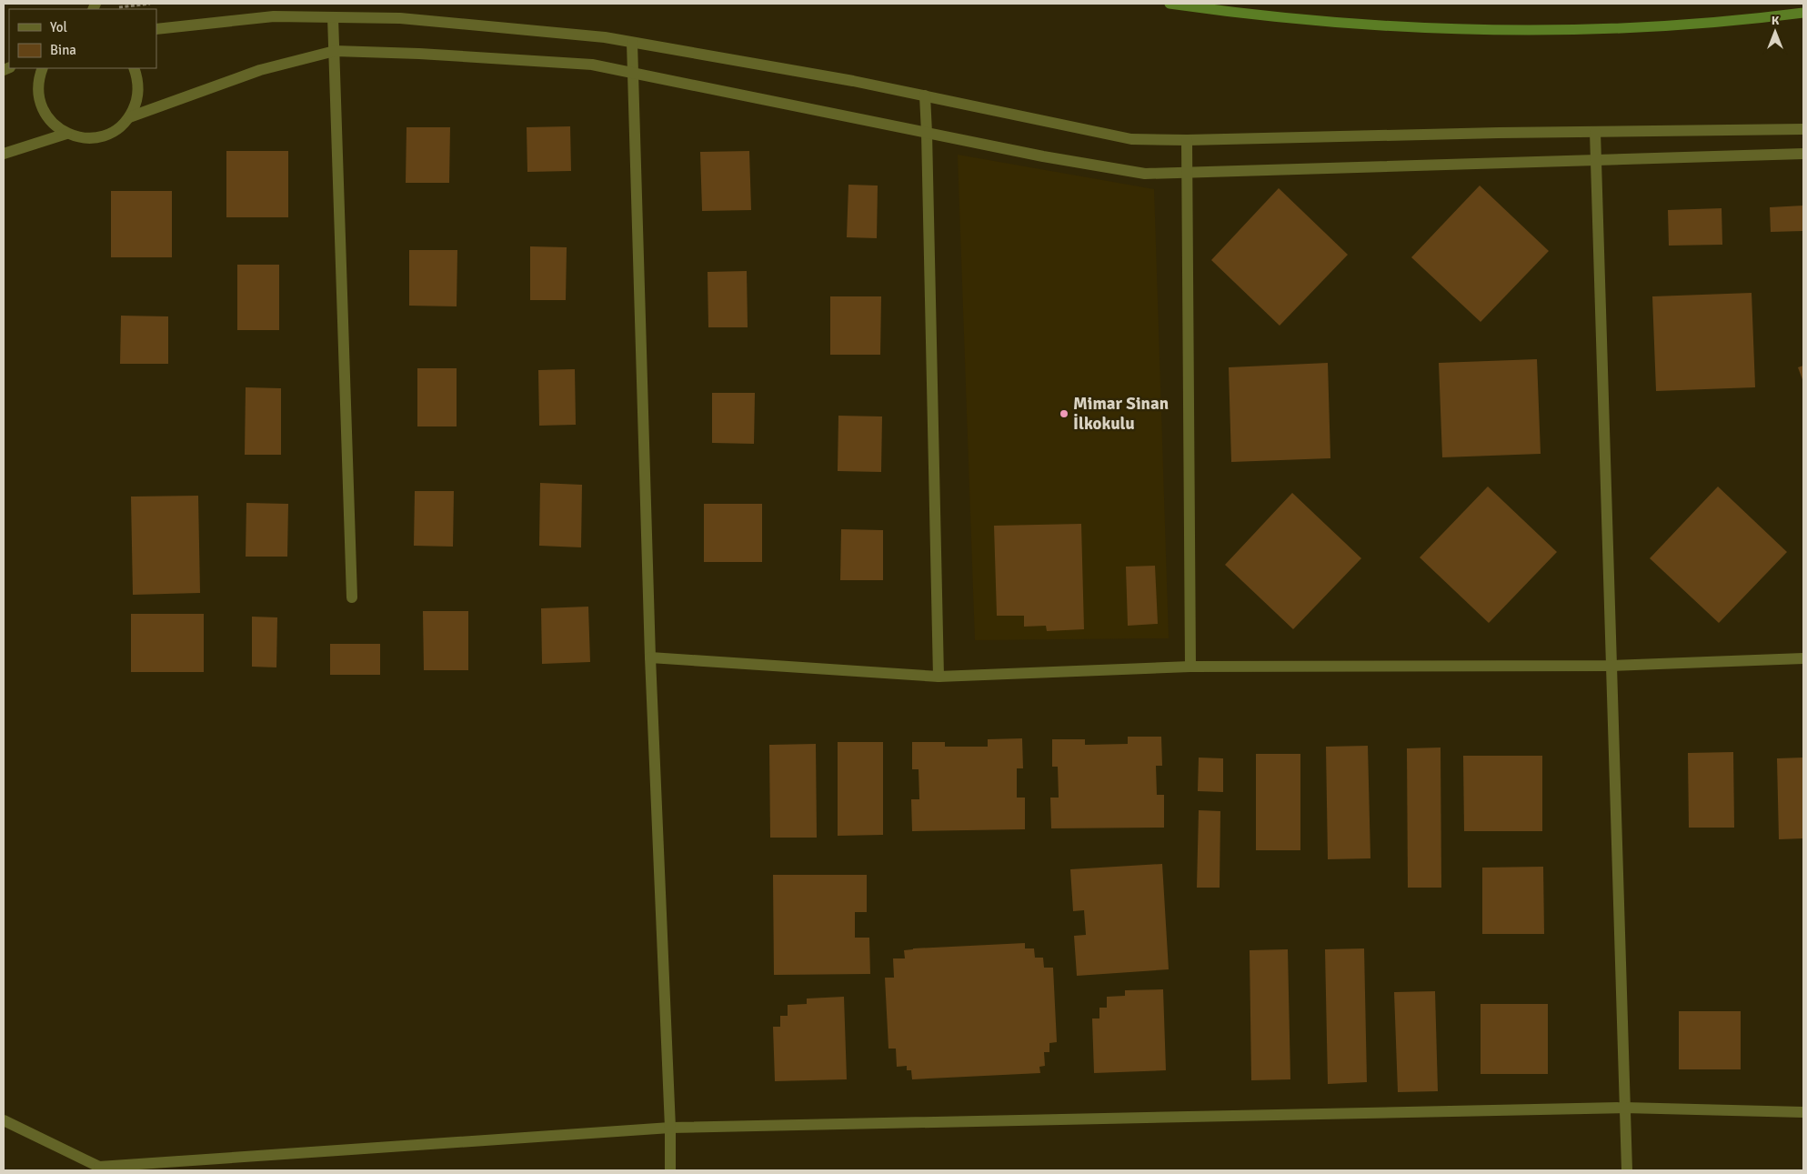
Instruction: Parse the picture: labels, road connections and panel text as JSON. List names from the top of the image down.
{
  "places": ["Mimar Sinan İlkokulu"],
  "legend": ["Yol", "Bina"],
  "north": "top"
}
